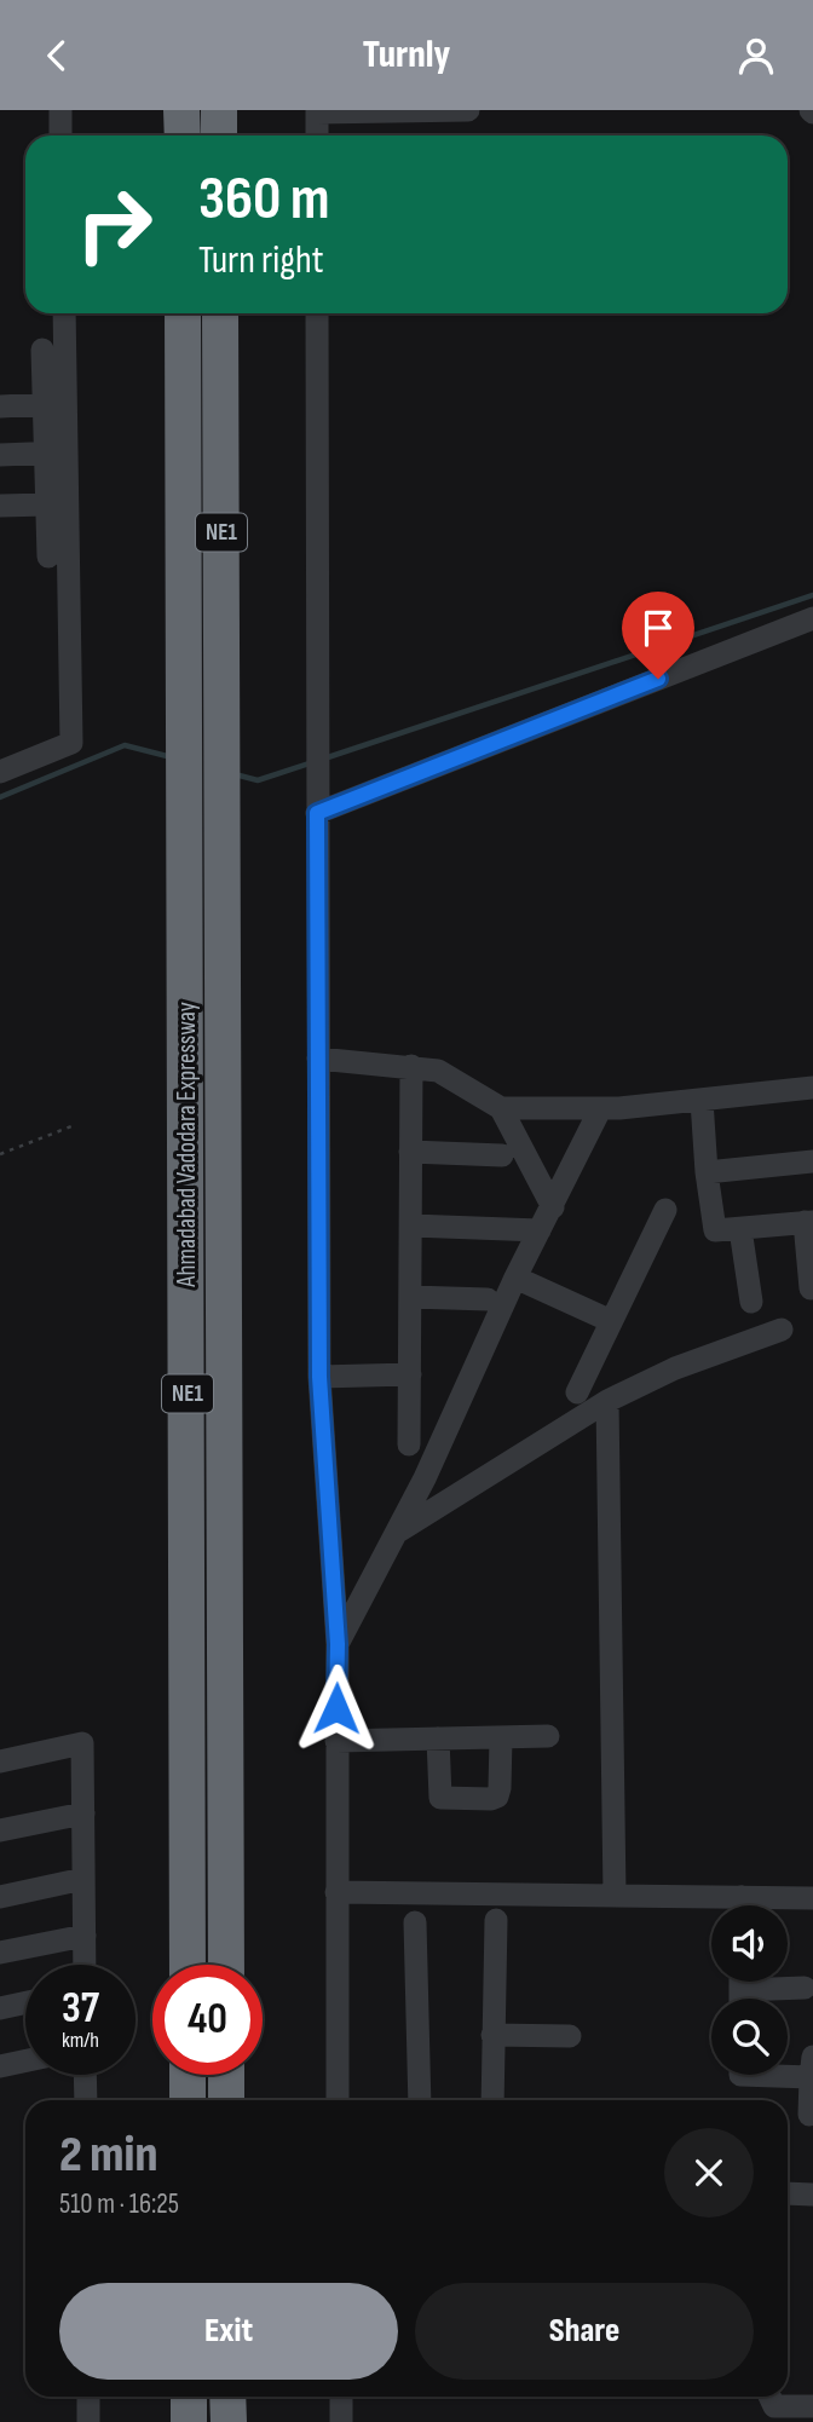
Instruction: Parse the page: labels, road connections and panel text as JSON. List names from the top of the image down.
{
  "streets": {
    "highway": ["NE1", "Ahmadabad Vadodara Expressway"]
  },
  "page": {
    "header": "Turnly",
    "turn": ["360 m", "Turn right"],
    "speed": "37 km/h",
    "limit": "40",
    "heading": ["2 min", "510 m · 16:25"],
    "buttons": ["Exit", "Share"]
  }
}
